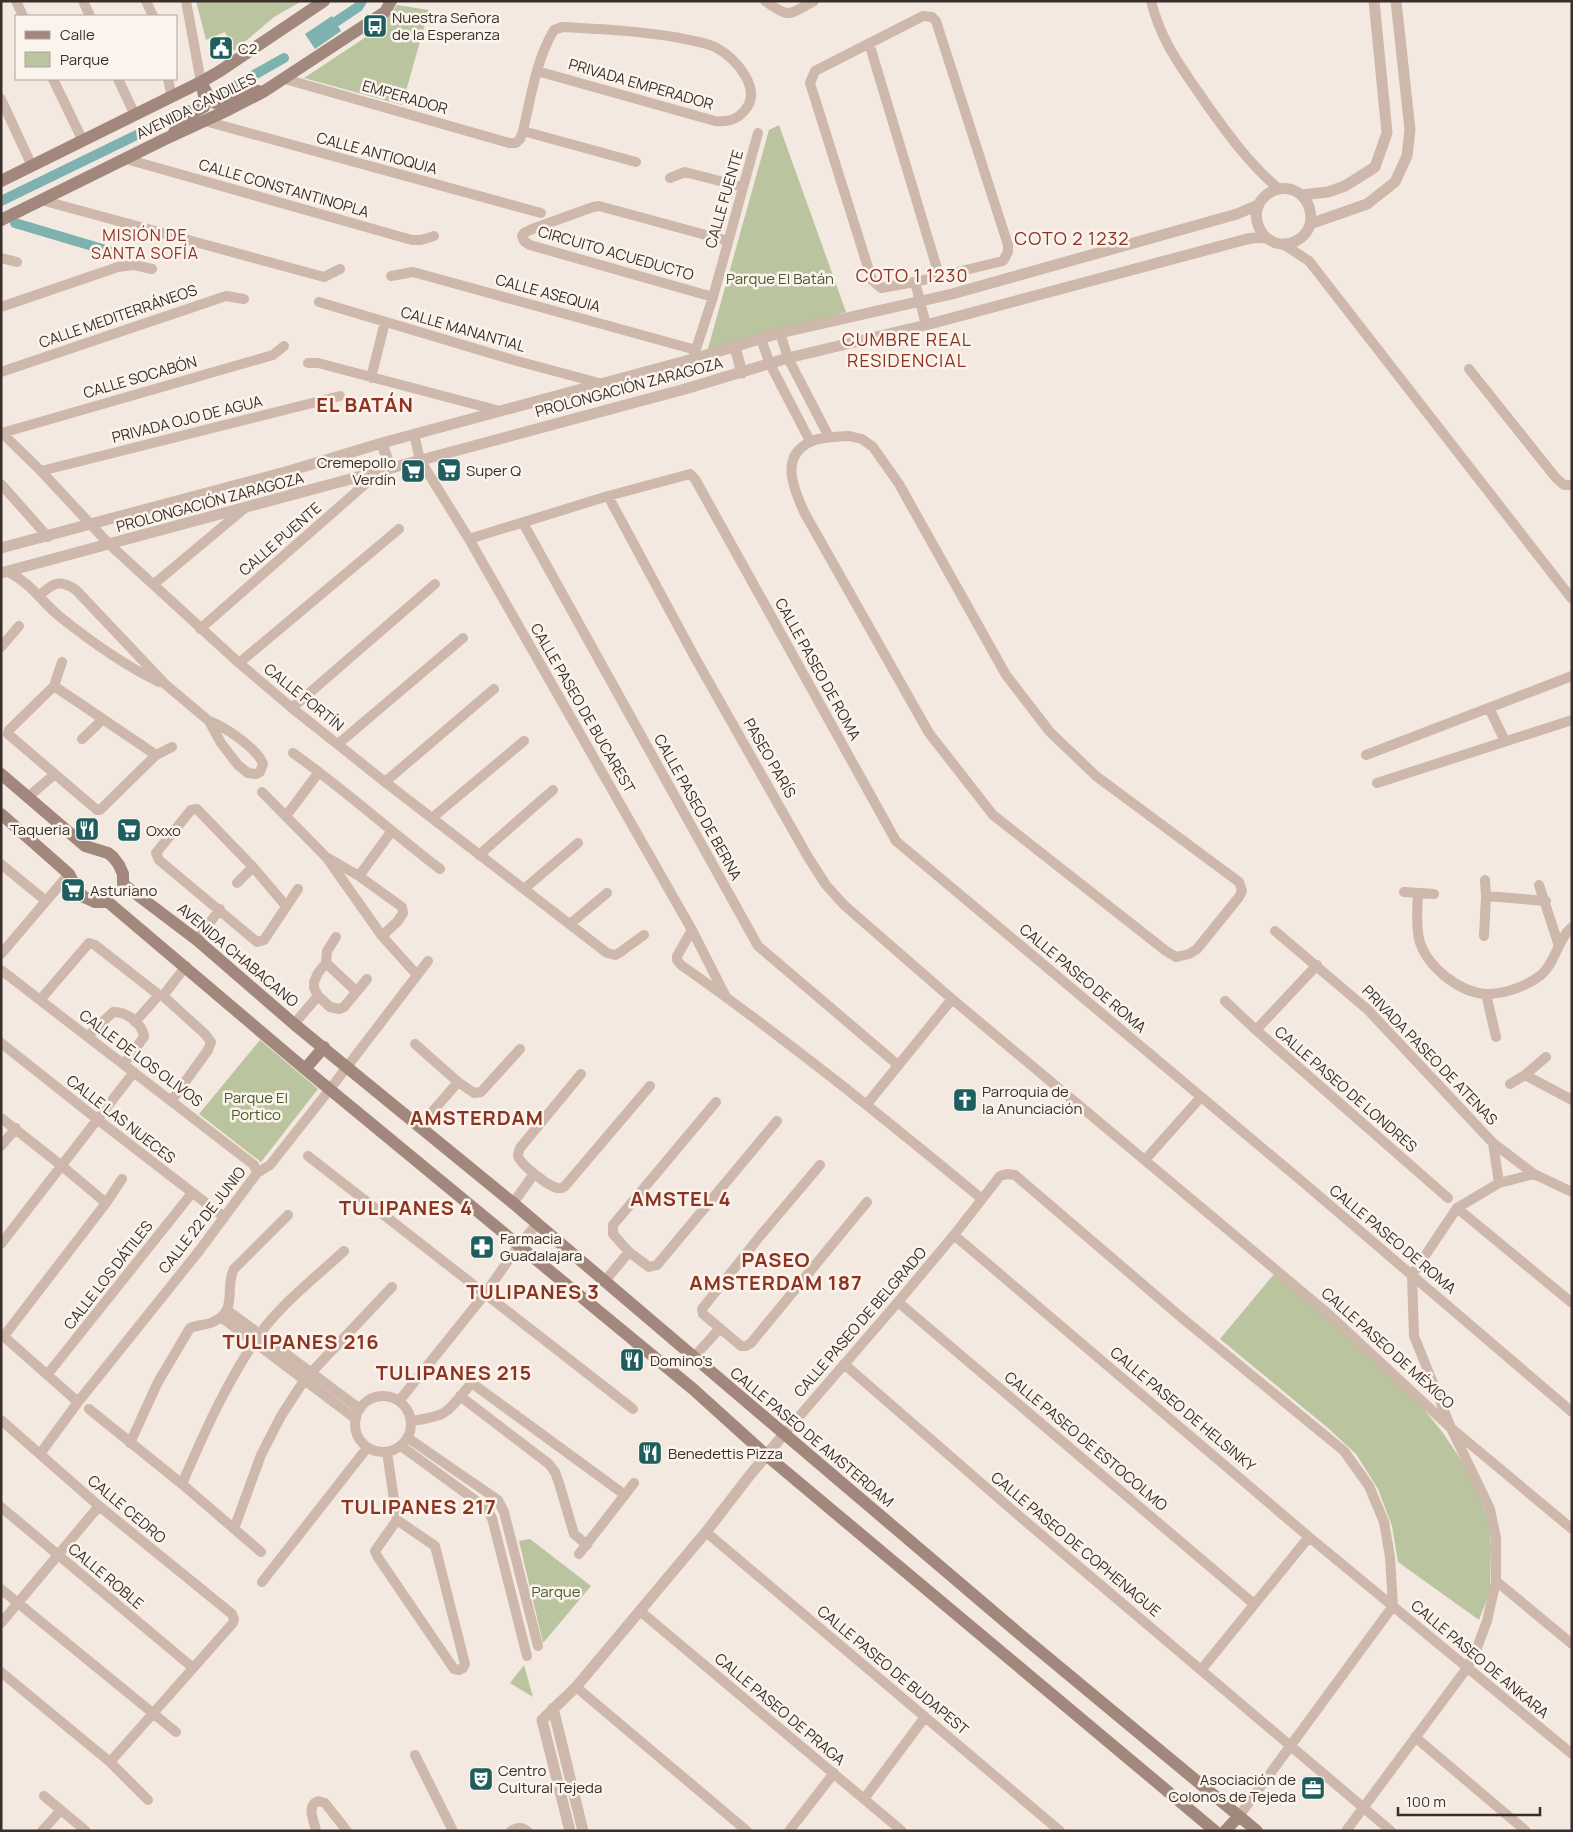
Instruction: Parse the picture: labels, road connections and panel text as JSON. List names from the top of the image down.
{
  "streets": {
    "main road": ["AVENIDA CANDILES", "AVENIDA CHABACANO", "CALLE PASEO DE AMSTERDAM"],
    "street": [
      "PRIVADA EMPERADOR",
      "EMPERADOR",
      "CALLE ANTIOQUIA",
      "CALLE CONSTANTINOPLA",
      "CALLE FUENTE",
      "CIRCUITO ACUEDUCTO",
      "CALLE ASEQUIA",
      "CALLE MEDITERRÁNEOS",
      "CALLE MANANTIAL",
      "CALLE SOCABÓN",
      "PROLONGACIÓN ZARAGOZA",
      "PRIVADA OJO DE AGUA",
      "CALLE PUENTE",
      "CALLE PASEO DE ROMA",
      "CALLE FORTÍN",
      "CALLE PASEO DE BUCAREST",
      "PASEO PARÍS",
      "CALLE PASEO DE BERNA",
      "PRIVADA PASEO DE ATENAS",
      "CALLE DE LOS OLIVOS",
      "CALLE PASEO DE LONDRES",
      "CALLE LAS NUECES",
      "CALLE 22 DE JUNIO",
      "CALLE LOS DÁTILES",
      "CALLE PASEO DE BELGRADO",
      "CALLE PASEO DE MÉXICO",
      "CALLE PASEO DE HELSINKY",
      "CALLE PASEO DE ESTOCOLMO",
      "CALLE CEDRO",
      "CALLE PASEO DE COPHENAGUE",
      "CALLE ROBLE",
      "CALLE PASEO DE ANKARA",
      "CALLE PASEO DE BUDAPEST",
      "CALLE PASEO DE PRAGA"
    ]
  },
  "crossings": [
    ["PRIVADA EMPERADOR", "EMPERADOR"],
    ["EMPERADOR", "AVENIDA CANDILES"],
    ["AVENIDA CANDILES", "CALLE ANTIOQUIA"],
    ["AVENIDA CANDILES", "CALLE CONSTANTINOPLA"],
    ["CALLE FUENTE", "CIRCUITO ACUEDUCTO"],
    ["CALLE FUENTE", "CALLE ASEQUIA"],
    ["CALLE FUENTE", "PROLONGACIÓN ZARAGOZA"],
    ["CALLE ASEQUIA", "PROLONGACIÓN ZARAGOZA"],
    ["CALLE MANANTIAL", "PROLONGACIÓN ZARAGOZA"],
    ["CALLE SOCABÓN", "CALLE FORTÍN"],
    ["PROLONGACIÓN ZARAGOZA", "CALLE PUENTE"],
    ["PROLONGACIÓN ZARAGOZA", "CALLE FORTÍN"],
    ["PROLONGACIÓN ZARAGOZA", "CALLE PASEO DE BUCAREST"],
    ["PRIVADA OJO DE AGUA", "CALLE FORTÍN"],
    ["CALLE PUENTE", "CALLE FORTÍN"],
    ["CALLE PASEO DE ROMA", "PASEO PARÍS"],
    ["PASEO PARÍS", "CALLE PASEO DE MÉXICO"],
    ["AVENIDA CHABACANO", "CALLE 22 DE JUNIO"],
    ["AVENIDA CHABACANO", "CALLE PASEO DE AMSTERDAM"],
    ["CALLE DE LOS OLIVOS", "CALLE 22 DE JUNIO"],
    ["CALLE LAS NUECES", "CALLE 22 DE JUNIO"],
    ["CALLE LAS NUECES", "CALLE LOS DÁTILES"],
    ["CALLE 22 DE JUNIO", "CALLE PASEO DE AMSTERDAM"],
    ["CALLE 22 DE JUNIO", "CALLE CEDRO"],
    ["CALLE PASEO DE BELGRADO", "CALLE PASEO DE HELSINKY"],
    ["CALLE PASEO DE BELGRADO", "CALLE PASEO DE AMSTERDAM"],
    ["CALLE PASEO DE BELGRADO", "CALLE PASEO DE ESTOCOLMO"],
    ["CALLE PASEO DE BELGRADO", "CALLE PASEO DE COPHENAGUE"],
    ["CALLE PASEO DE BELGRADO", "CALLE PASEO DE ANKARA"],
    ["CALLE PASEO DE BELGRADO", "CALLE PASEO DE BUDAPEST"],
    ["CALLE PASEO DE BELGRADO", "CALLE PASEO DE PRAGA"],
    ["CALLE PASEO DE MÉXICO", "CALLE PASEO DE COPHENAGUE"],
    ["CALLE PASEO DE MÉXICO", "CALLE PASEO DE ANKARA"],
    ["CALLE PASEO DE HELSINKY", "CALLE PASEO DE ANKARA"],
    ["CALLE CEDRO", "CALLE ROBLE"]
  ],
  "districts": [
    "MISIÓN DE SANTA SOFÍA",
    "COTO 2 1232",
    "COTO 1 1230",
    "CUMBRE REAL RESIDENCIAL",
    "EL BATÁN",
    "AMSTERDAM",
    "AMSTEL 4",
    "TULIPANES 4",
    "PASEO AMSTERDAM 187",
    "TULIPANES 3",
    "TULIPANES 216",
    "TULIPANES 215",
    "TULIPANES 217"
  ],
  "parks": ["Parque El Batán", "Parque El Portico", "Parque"],
  "places": {
    "bus stop": ["Nuestra Señora de la Esperanza"],
    "public building": ["C2"],
    "supermarket": [
      "Super Q",
      "Cremepollo Verdín",
      "Oxxo",
      "Asturiano"
    ],
    "restaurant": ["Taqueria", "Domino's", "Benedettis Pizza"],
    "church": ["Parroquia de la Anunciación"],
    "pharmacy": ["Farmacia Guadalajara"],
    "theatre": ["Centro Cultural Tejeda"],
    "office": ["Asociación de Colonos de Tejeda"]
  },
  "legend": ["Calle", "Parque"],
  "scale_bar": "100 m"
}
